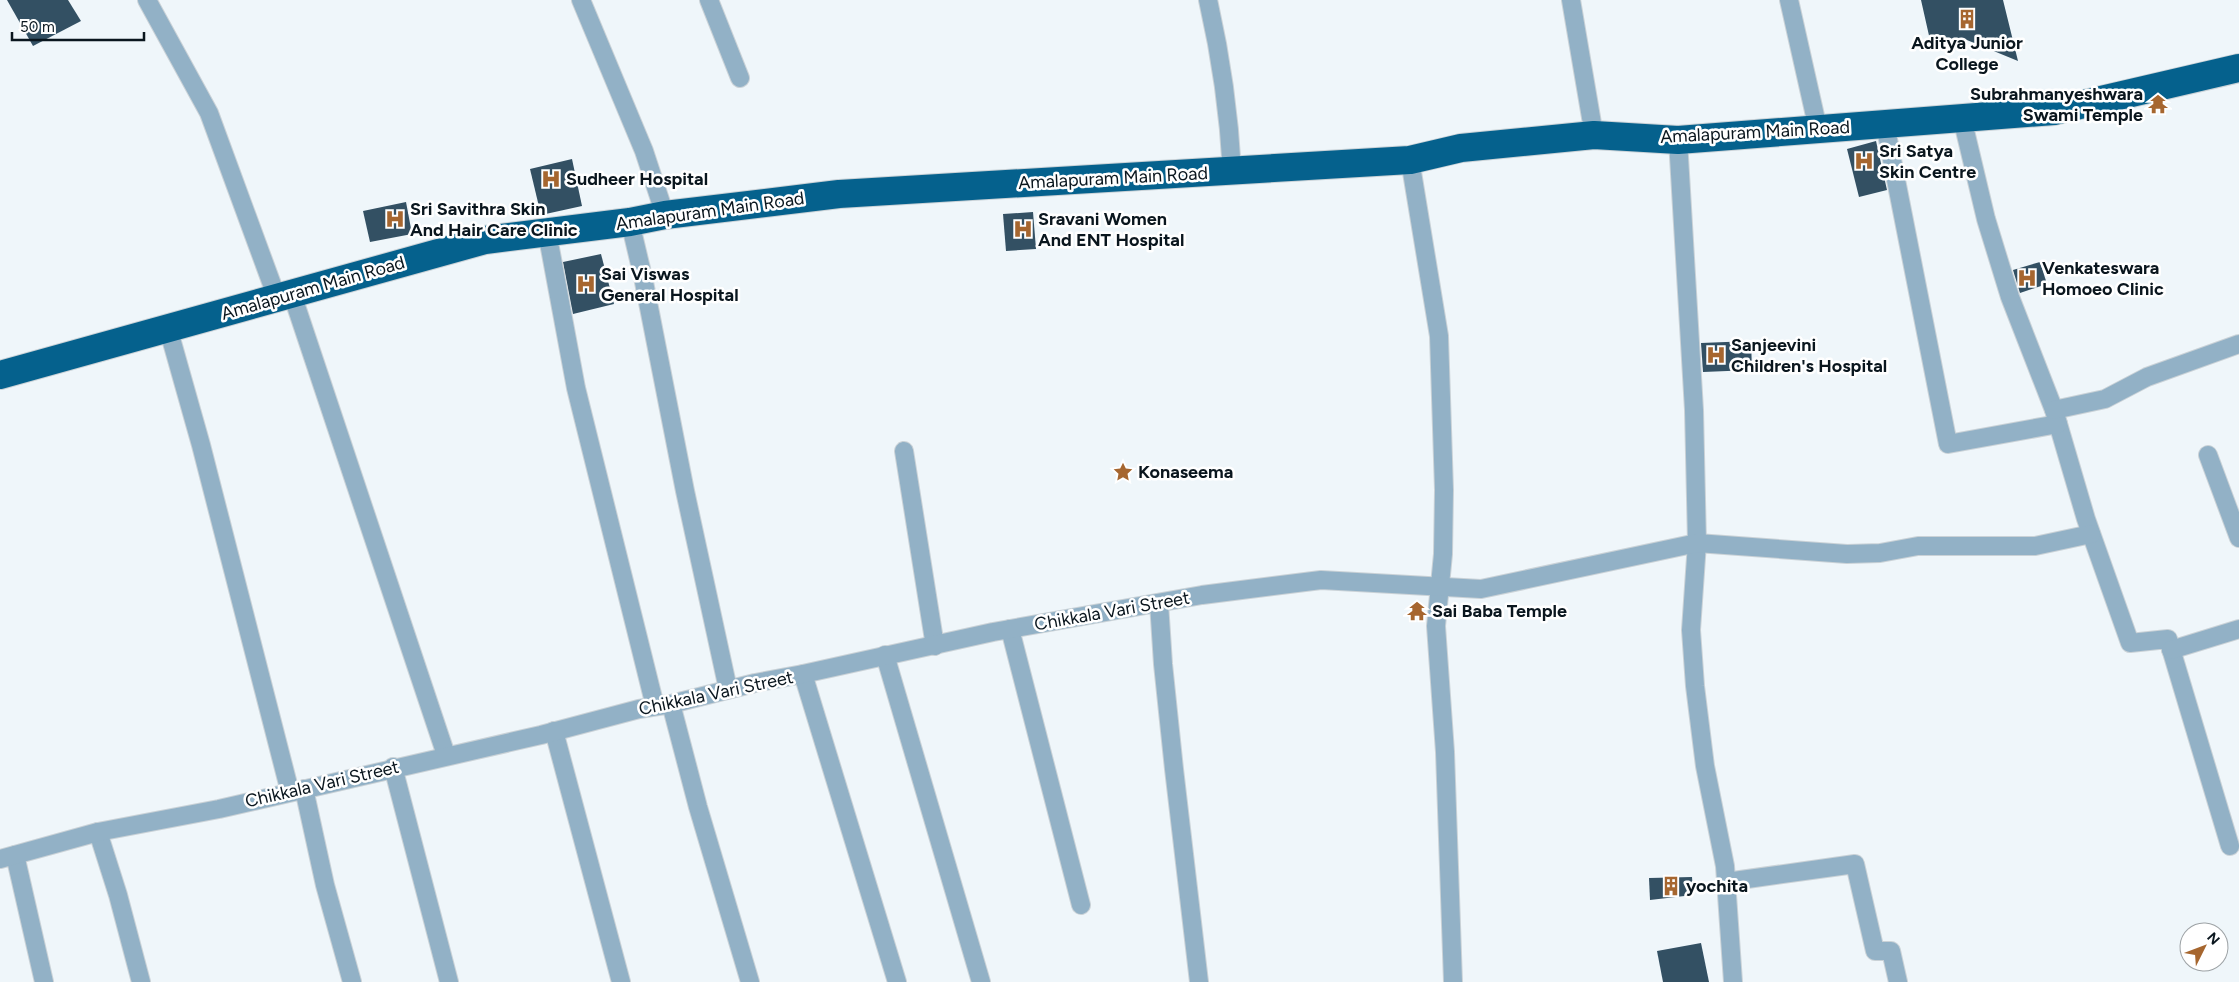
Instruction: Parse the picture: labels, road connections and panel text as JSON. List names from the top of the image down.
{
  "streets": {
    "highway": ["Amalapuram Main Road"],
    "street": ["Chikkala Vari Street"]
  },
  "places": {
    "building": ["Aditya Junior College", "yochita"],
    "temple": ["Subrahmanyeshwara Swami Temple", "Sai Baba Temple"],
    "hospital": [
      "Sri Satya Skin Centre",
      "Sudheer Hospital",
      "Sri Savithra Skin And Hair Care Clinic",
      "Sravani Women And ENT Hospital",
      "Venkateswara Homoeo Clinic",
      "Sai Viswas General Hospital",
      "Sanjeevini Children's Hospital"
    ],
    "place": ["Konaseema"]
  },
  "scale_bar": "50 m",
  "north": "top right"
}
